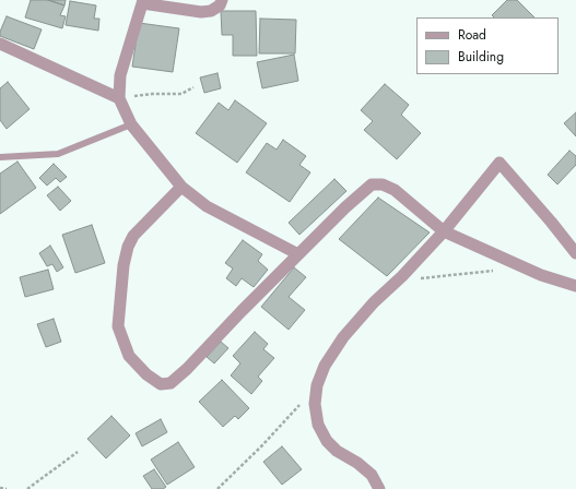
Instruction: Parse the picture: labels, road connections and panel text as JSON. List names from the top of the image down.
{
  "legend": ["Road", "Building"]
}
